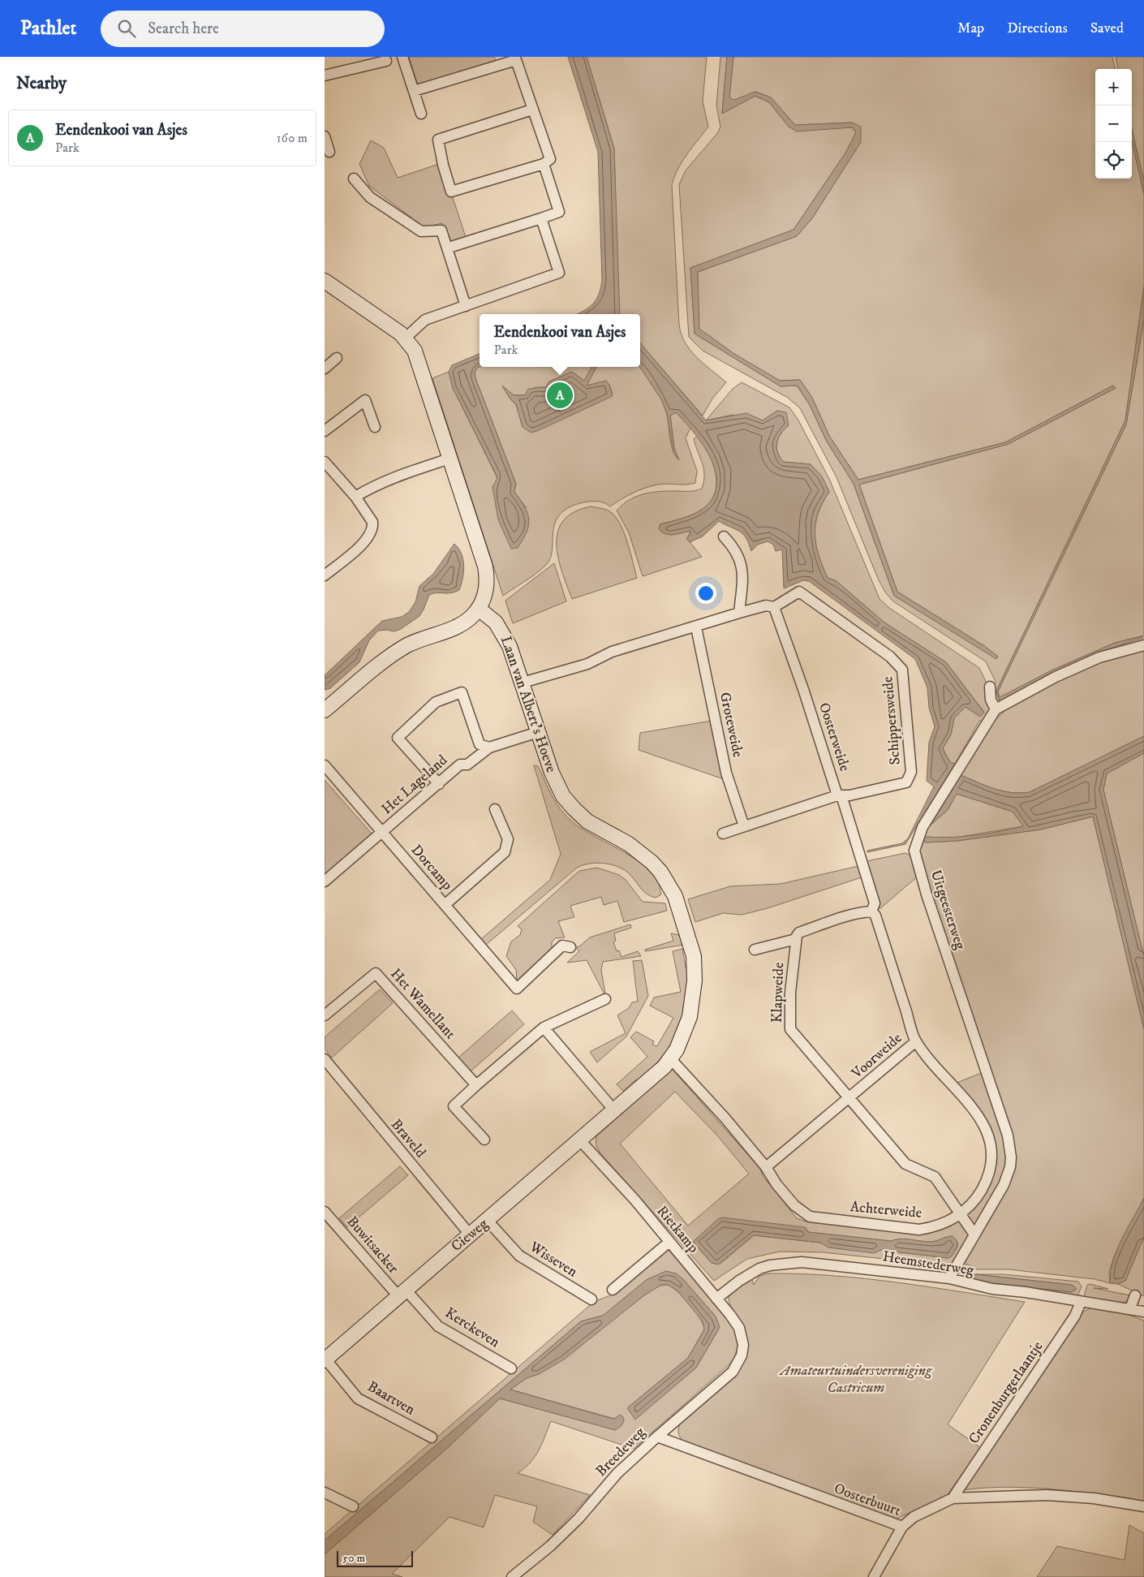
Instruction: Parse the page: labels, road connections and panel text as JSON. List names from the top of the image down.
{
  "streets": {
    "street": [
      "Laan van Albert's Hoeve",
      "Schippersweide",
      "Groteweide",
      "Oosterweide",
      "Het Lageland",
      "Dorcamp",
      "Uitgeesterweg",
      "Klapweide",
      "Het Wamellant",
      "Voorweide",
      "Braveld",
      "Achterweide",
      "Rietkamp",
      "Cieweg",
      "Buwitsacker",
      "Wisseven",
      "Heemstederweg",
      "Kerckeven",
      "Cronenburgerlaantje",
      "Baartven",
      "Breedeweg",
      "Oosterbuurt"
    ]
  },
  "crossings": [
    ["Laan van Albert's Hoeve", "Cieweg"],
    ["Schippersweide", "Oosterweide"],
    ["Oosterweide", "Voorweide"],
    ["Het Lageland", "Dorcamp"],
    ["Uitgeesterweg", "Klapweide"],
    ["Uitgeesterweg", "Heemstederweg"],
    ["Klapweide", "Voorweide"],
    ["Klapweide", "Achterweide"],
    ["Voorweide", "Achterweide"],
    ["Braveld", "Cieweg"],
    ["Rietkamp", "Cieweg"],
    ["Rietkamp", "Heemstederweg"],
    ["Rietkamp", "Breedeweg"],
    ["Cieweg", "Buwitsacker"],
    ["Cieweg", "Wisseven"],
    ["Cieweg", "Kerckeven"],
    ["Cieweg", "Baartven"],
    ["Buwitsacker", "Kerckeven"],
    ["Heemstederweg", "Cronenburgerlaantje"],
    ["Cronenburgerlaantje", "Oosterbuurt"],
    ["Breedeweg", "Oosterbuurt"]
  ],
  "parks": ["Amateurtuindersvereniging Castricum"],
  "scale_bar": "50 m",
  "page": {
    "header": "Pathlet",
    "search": "Search here",
    "nav": ["Map", "Directions", "Saved"],
    "heading": "Nearby",
    "map_buttons": ["+", "−"],
    "list": [
      {
        "mark": "A",
        "name": "Eendenkooi van Asjes",
        "note": "Park",
        "value": "160 m"
      }
    ],
    "popup": ["Eendenkooi van Asjes", "Park"],
    "pins": "A",
    "scale": "50 m"
  }
}
